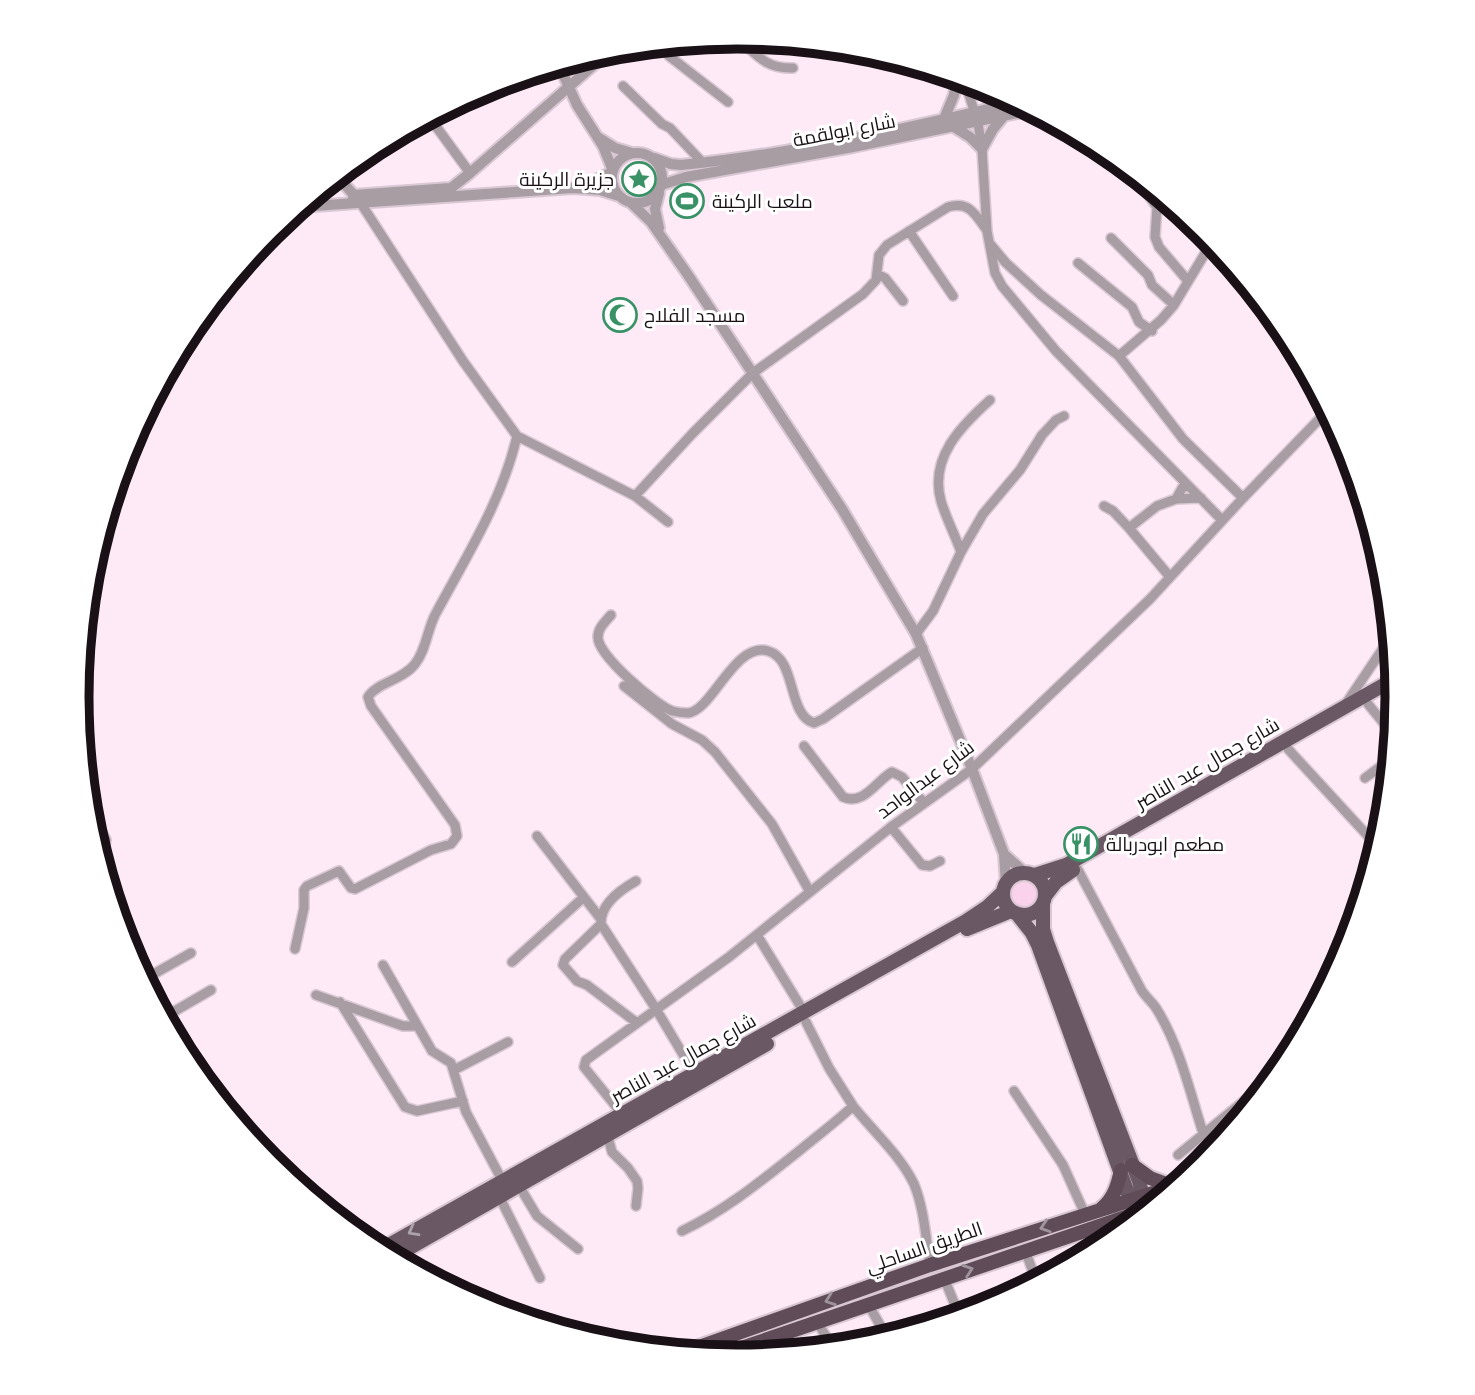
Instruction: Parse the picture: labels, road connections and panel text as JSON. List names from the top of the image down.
{
  "streets": {
    "highway": ["الطريق الساحلي"],
    "main road": ["شارع جمال عبد الناصر"],
    "street": ["شارع ابولقمة", "شارع عبدالواحد"]
  },
  "crossings": [
    ["شارع جمال عبد الناصر", "شارع عبدالواحد"]
  ],
  "places": {
    "place": ["جزيرة الركينة"],
    "sports": ["ملعب الركينة"],
    "mosque": ["مسجد الفلاح"],
    "restaurant": ["مطعم ابودربالة"]
  }
}
